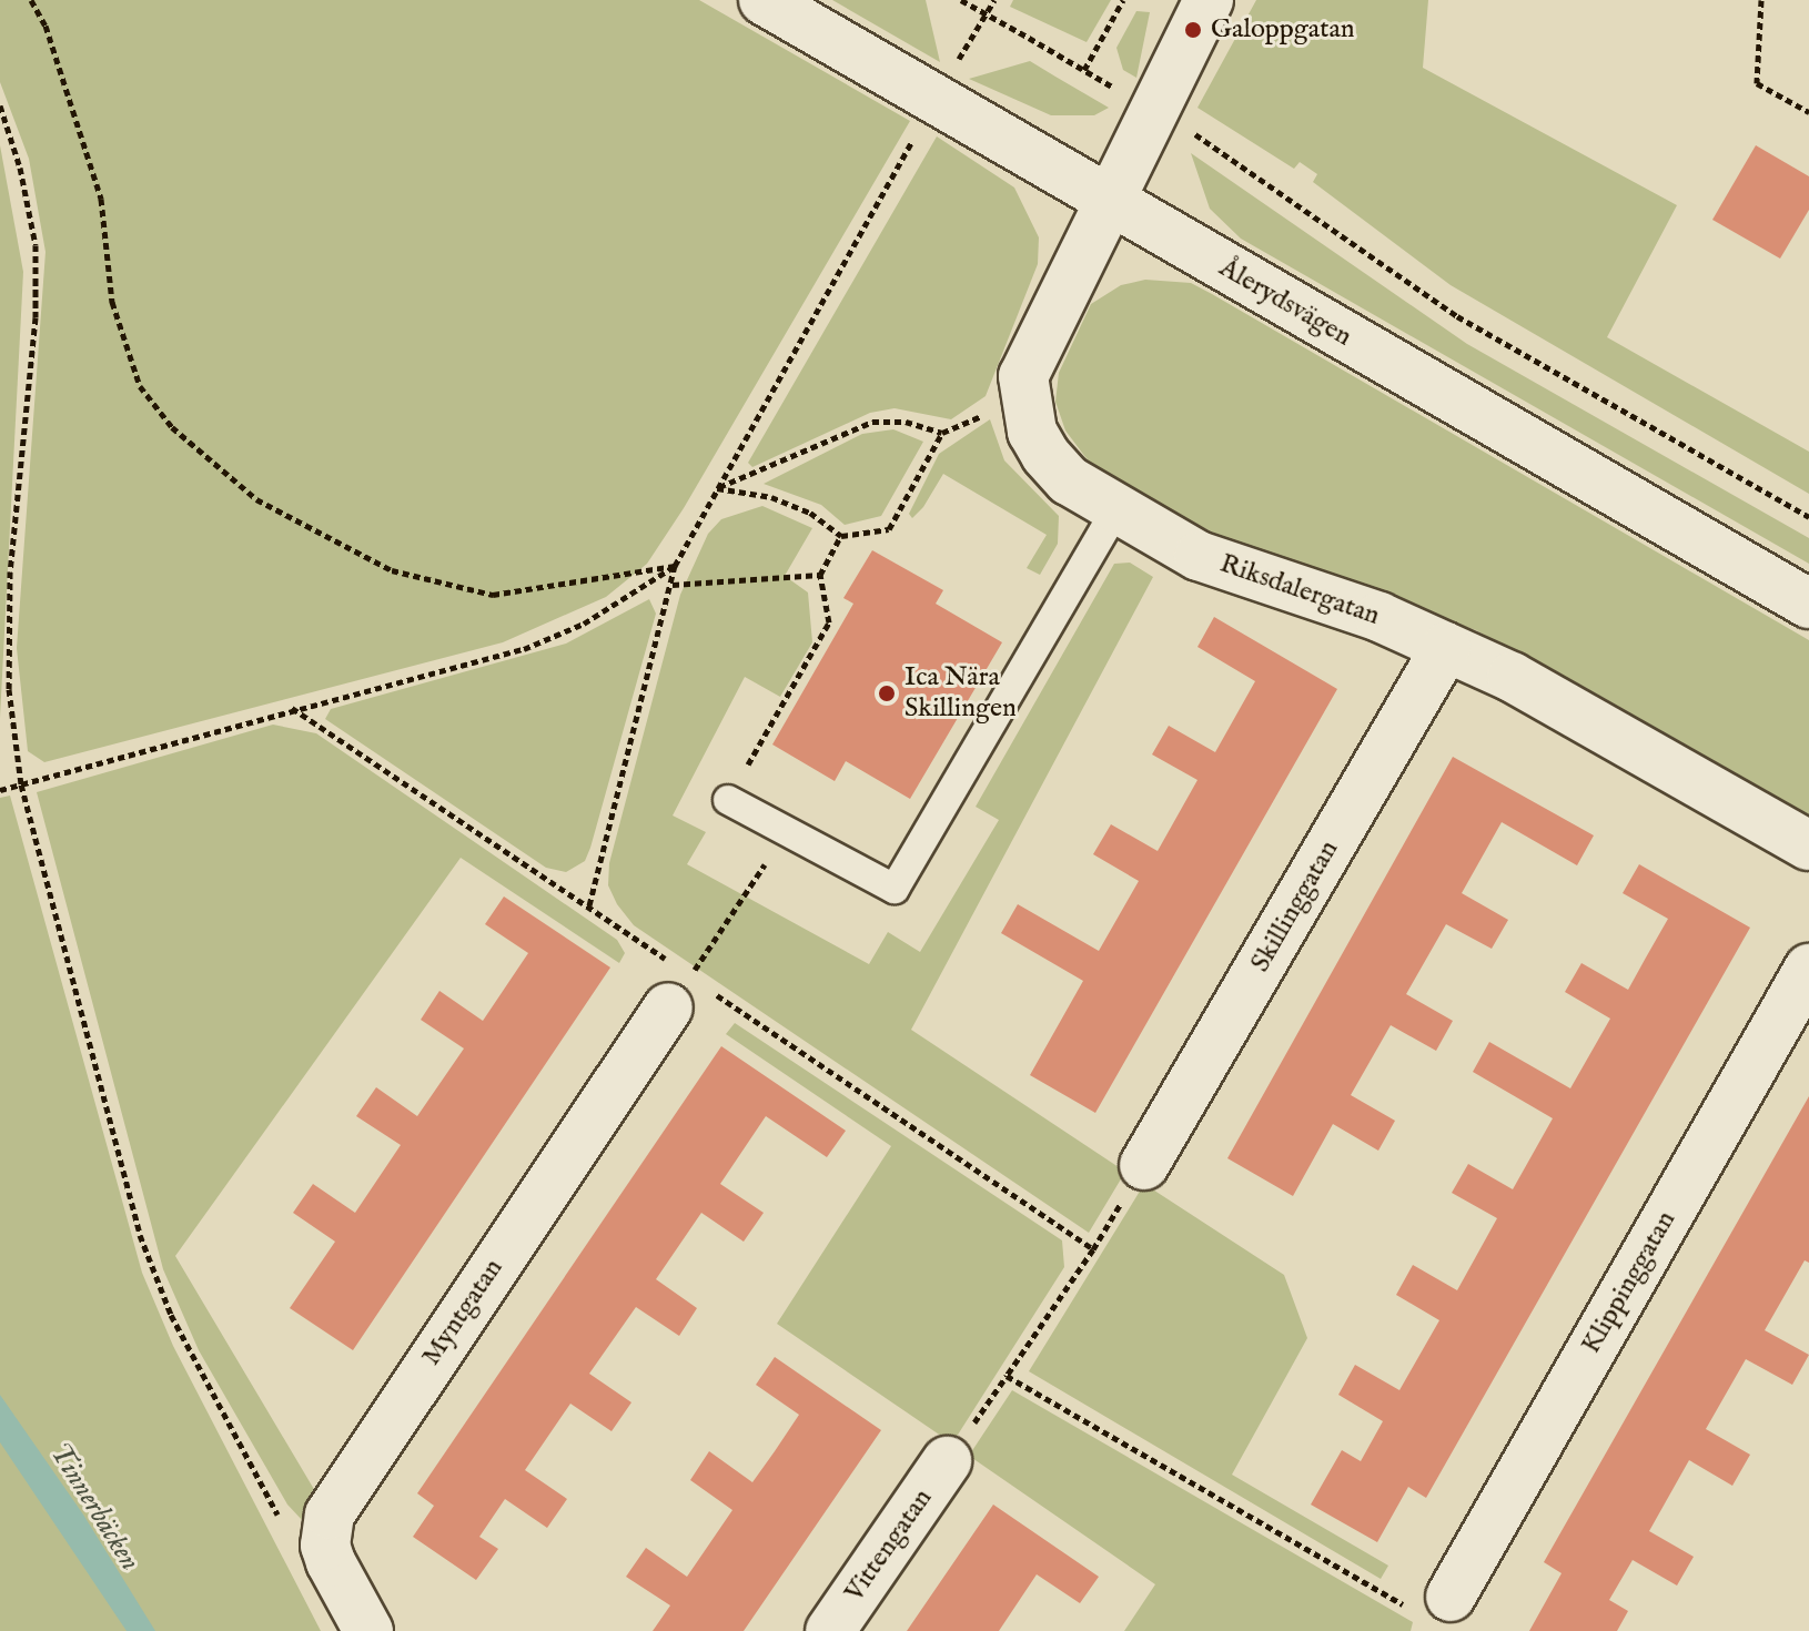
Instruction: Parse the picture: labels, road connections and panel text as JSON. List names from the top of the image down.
{
  "streets": {
    "street": [
      "Ålerydsvägen",
      "Riksdalergatan",
      "Skillinggatan",
      "Klippinggatan",
      "Myntgatan",
      "Vittengatan"
    ]
  },
  "crossings": [
    ["Ålerydsvägen", "Riksdalergatan"],
    ["Riksdalergatan", "Skillinggatan"]
  ],
  "water": ["Tinnerbäcken"],
  "places": ["Galoppgatan", "Ica Nära Skillingen"]
}
